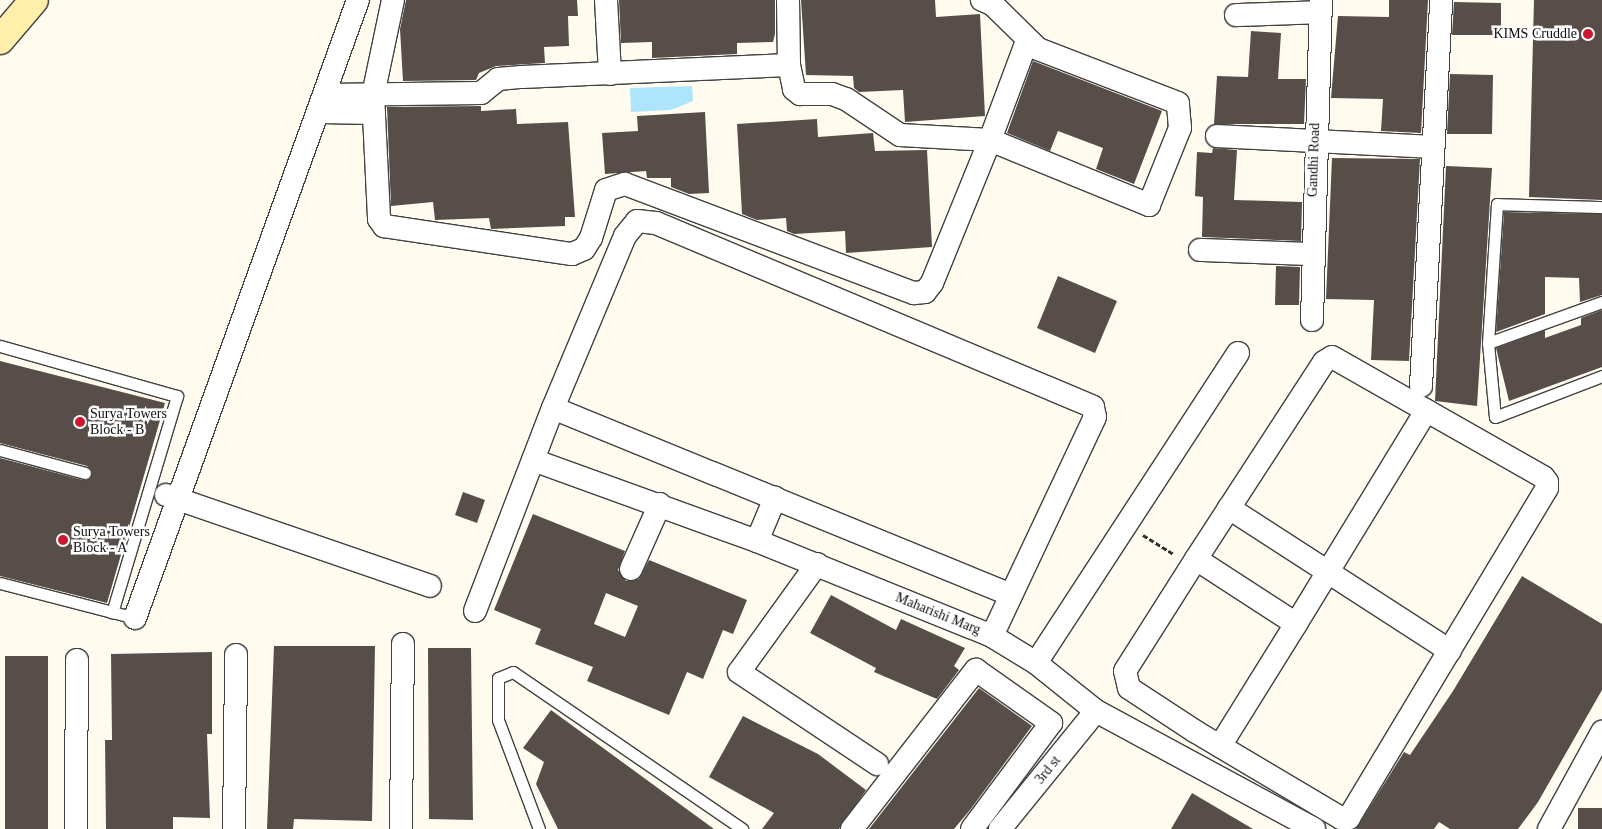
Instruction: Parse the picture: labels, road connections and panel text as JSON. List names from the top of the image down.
{
  "streets": {
    "street": ["Gandhi Road", "Maharishi Marg", "3rd st"]
  },
  "crossings": [
    ["Maharishi Marg", "3rd st"]
  ],
  "places": ["KIMS Cruddle", "Surya Towers Block - B", "Surya Towers Block - A"]
}
